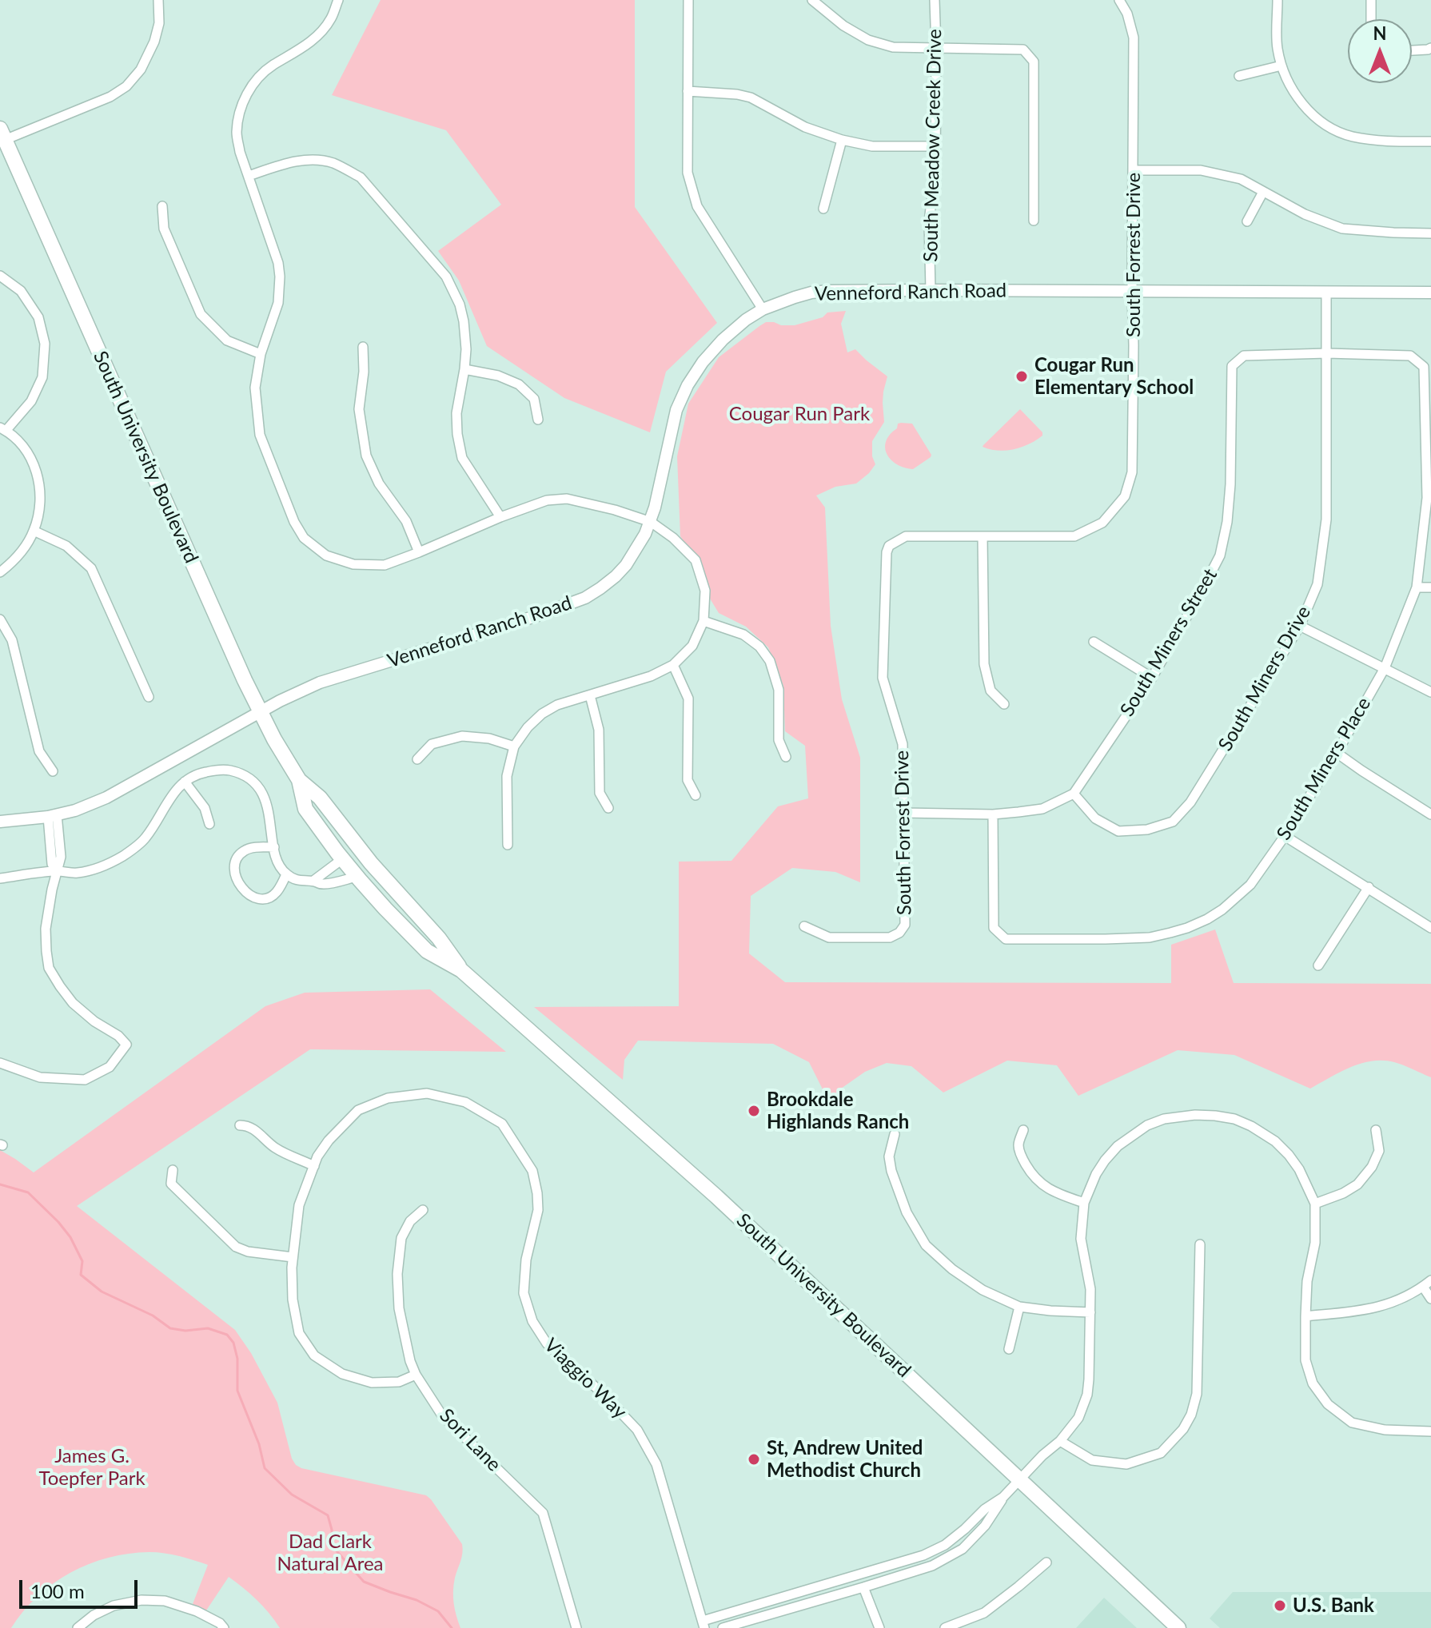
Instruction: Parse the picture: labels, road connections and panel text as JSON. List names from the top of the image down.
{
  "streets": {
    "main road": ["South University Boulevard"],
    "street": [
      "South Meadow Creek Drive",
      "South Forrest Drive",
      "Venneford Ranch Road",
      "South Miners Street",
      "South Miners Drive",
      "South Miners Place",
      "Viaggio Way",
      "Sori Lane"
    ]
  },
  "crossings": [
    ["South Meadow Creek Drive", "Venneford Ranch Road"],
    ["South Forrest Drive", "Venneford Ranch Road"],
    ["South Forrest Drive", "South Miners Street"],
    ["Venneford Ranch Road", "South University Boulevard"],
    ["Venneford Ranch Road", "South Miners Drive"],
    ["South Miners Street", "South Miners Drive"],
    ["South Miners Street", "South Miners Place"],
    ["South Miners Drive", "South Miners Place"],
    ["Viaggio Way", "Sori Lane"]
  ],
  "parks": ["Cougar Run Park", "James G. Toepfer Park", "Dad Clark Natural Area"],
  "places": [
    "Cougar Run Elementary School",
    "Brookdale Highlands Ranch",
    "St, Andrew United Methodist Church",
    "U.S. Bank"
  ],
  "scale_bar": "100 m",
  "north": "top"
}
